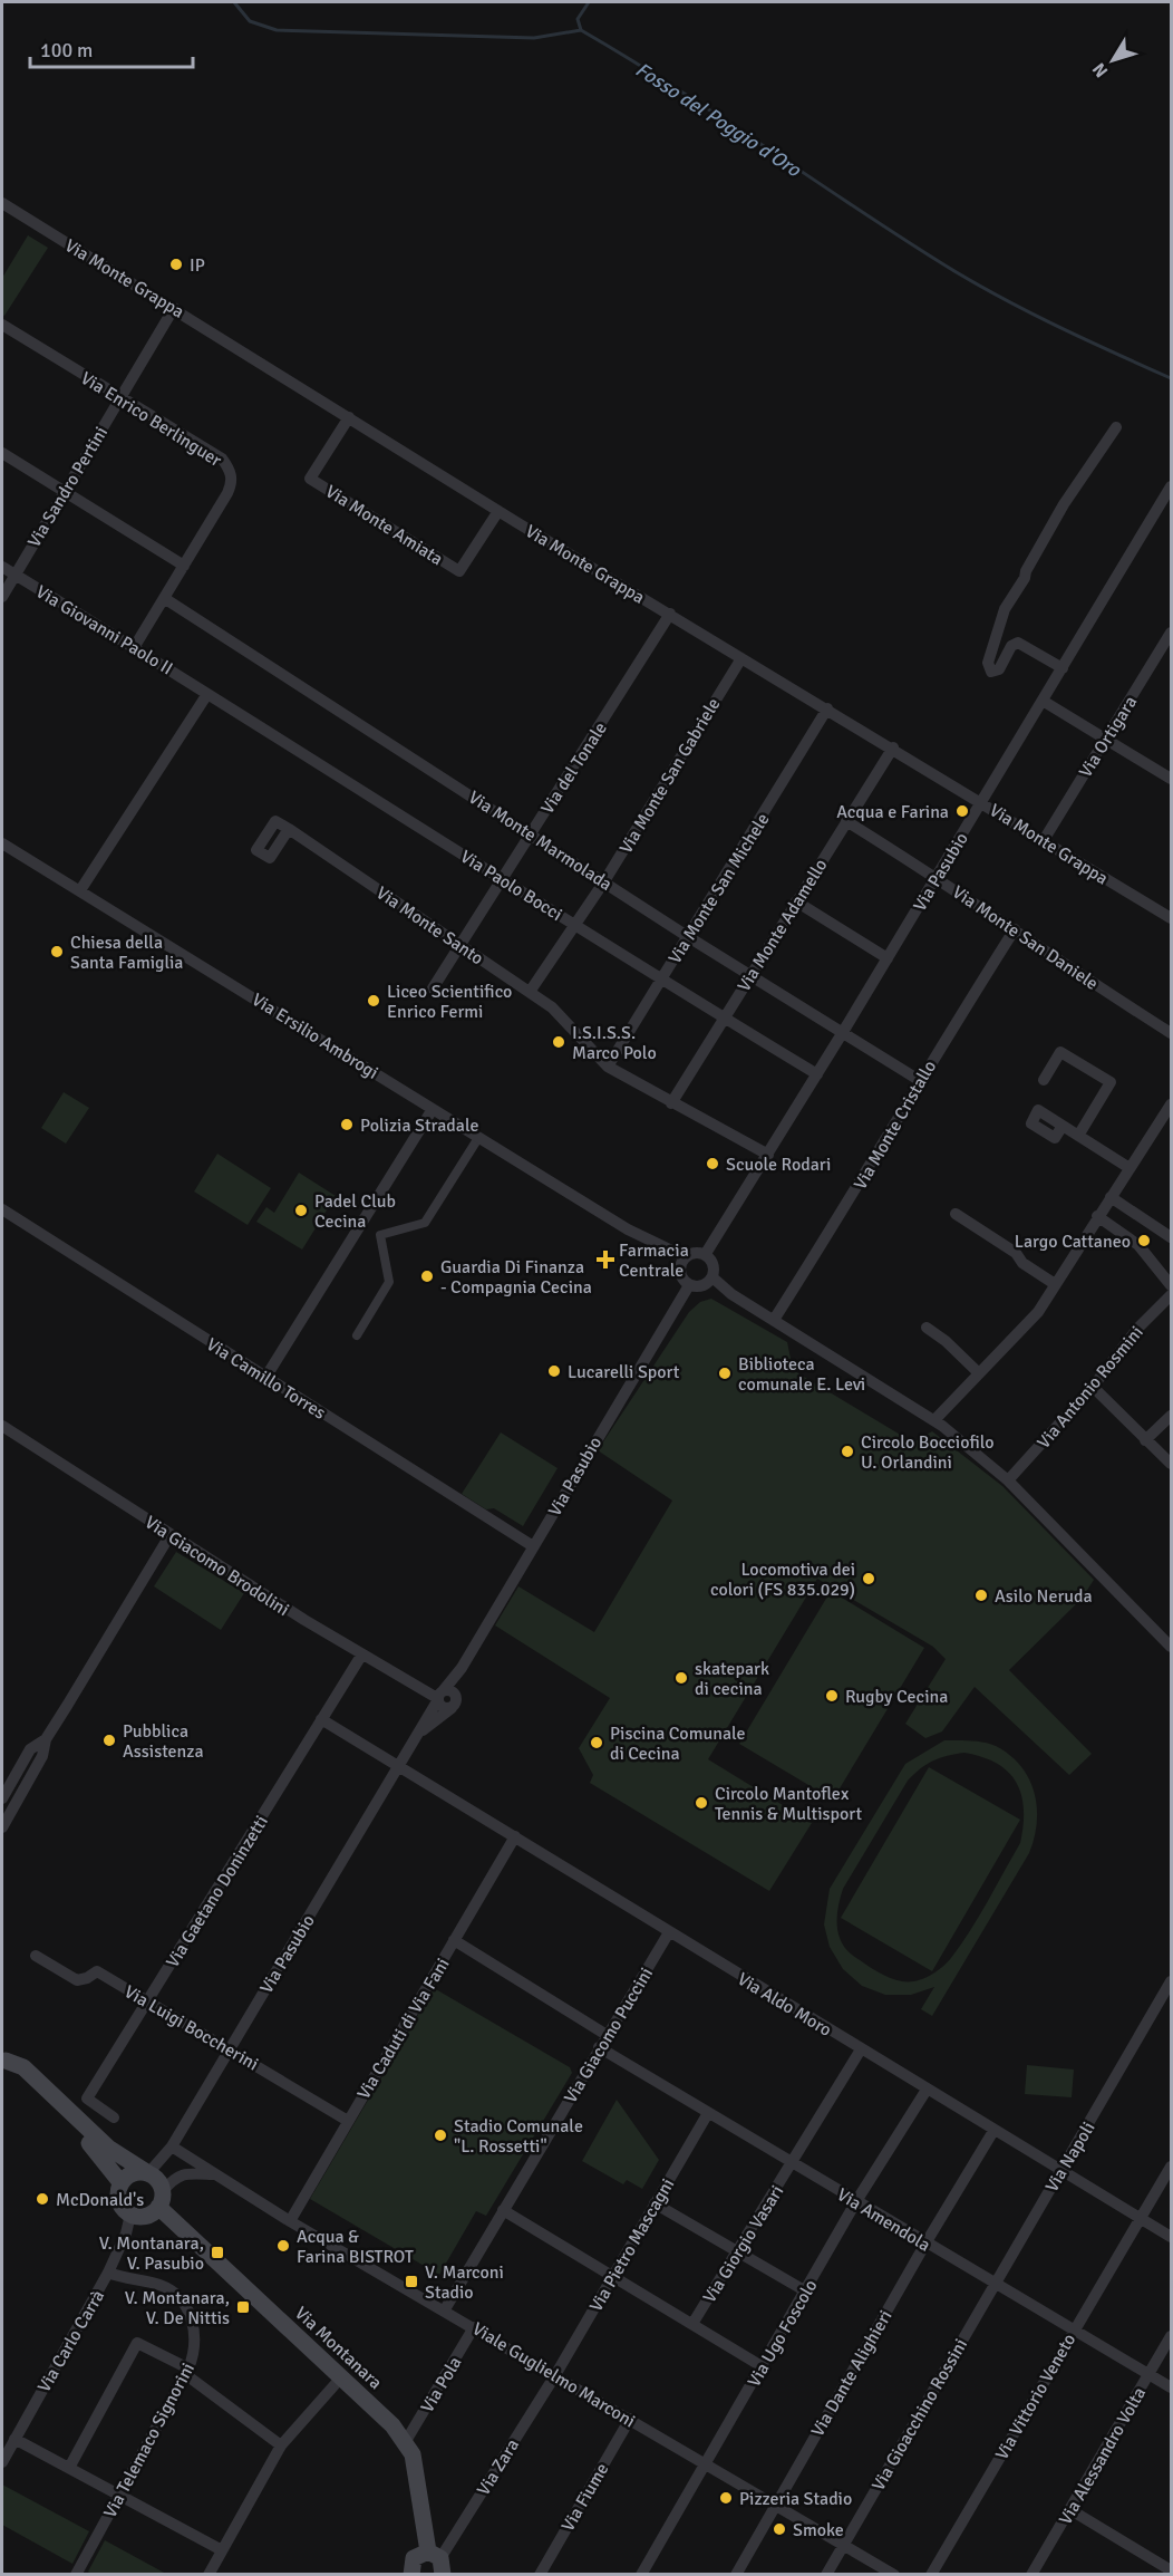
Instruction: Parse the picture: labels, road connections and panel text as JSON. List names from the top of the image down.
{
  "streets": {
    "main road": ["Via Montanara"],
    "street": [
      "Via Monte Grappa",
      "Via Enrico Berlinguer",
      "Via Sandro Pertini",
      "Via Monte Amiata",
      "Via Giovanni Paolo II",
      "Via Ortigara",
      "Via del Tonale",
      "Via Monte San Gabriele",
      "Via Monte Marmolada",
      "Via Pasubio",
      "Via Paolo Bocci",
      "Via Monte San Michele",
      "Via Monte Santo",
      "Via Monte Adamello",
      "Via Monte San Daniele",
      "Via Ersilio Ambrogi",
      "Via Monte Cristallo",
      "Via Camillo Torres",
      "Via Antonio Rosmini",
      "Via Giacomo Brodolini",
      "Via Gaetano Doninzetti",
      "Via Aldo Moro",
      "Via Luigi Boccherini",
      "Via Caduti di Via Fani",
      "Via Giacomo Puccini",
      "Via Napoli",
      "Via Amendola",
      "Via Giorgio Vasari",
      "Via Pietro Mascagni",
      "Via Ugo Foscolo",
      "Via Carlo Carrà",
      "Via Dante Alighieri",
      "Viale Guglielmo Marconi",
      "Via Pola",
      "Via Vittorio Veneto",
      "Via Gioacchino Rossini",
      "Via Telemaco Signorini",
      "Via Alessandro Volta",
      "Via Zara",
      "Via Fiume"
    ]
  },
  "crossings": [
    ["Via Monte Grappa", "Via Sandro Pertini"],
    ["Via Monte Grappa", "Via Monte Amiata"],
    ["Via Monte Grappa", "Via Ortigara"],
    ["Via Monte Grappa", "Via del Tonale"],
    ["Via Monte Grappa", "Via Monte San Gabriele"],
    ["Via Monte Grappa", "Via Pasubio"],
    ["Via Monte Grappa", "Via Monte San Michele"],
    ["Via Monte Grappa", "Via Monte Adamello"],
    ["Via Enrico Berlinguer", "Via Sandro Pertini"],
    ["Via Enrico Berlinguer", "Via Giovanni Paolo II"],
    ["Via Enrico Berlinguer", "Via Monte Marmolada"],
    ["Via Sandro Pertini", "Via Giovanni Paolo II"],
    ["Via Giovanni Paolo II", "Via Paolo Bocci"],
    ["Via del Tonale", "Via Monte Marmolada"],
    ["Via del Tonale", "Via Paolo Bocci"],
    ["Via del Tonale", "Via Monte Santo"],
    ["Via Monte San Gabriele", "Via Monte Marmolada"],
    ["Via Monte San Gabriele", "Via Paolo Bocci"],
    ["Via Monte San Gabriele", "Via Monte Santo"],
    ["Via Monte Marmolada", "Via Pasubio"],
    ["Via Monte Marmolada", "Via Monte San Michele"],
    ["Via Monte Marmolada", "Via Monte Adamello"],
    ["Via Monte Marmolada", "Via Monte Cristallo"],
    ["Via Pasubio", "Via Paolo Bocci"],
    ["Via Pasubio", "Via Monte Santo"],
    ["Via Pasubio", "Via Monte San Daniele"],
    ["Via Pasubio", "Via Ersilio Ambrogi"],
    ["Via Pasubio", "Via Camillo Torres"],
    ["Via Pasubio", "Via Giacomo Brodolini"],
    ["Via Pasubio", "Via Aldo Moro"],
    ["Via Pasubio", "Via Luigi Boccherini"],
    ["Via Pasubio", "Via Carlo Carrà"],
    ["Via Pasubio", "Via Montanara"],
    ["Via Pasubio", "Viale Guglielmo Marconi"],
    ["Via Paolo Bocci", "Via Monte San Michele"],
    ["Via Paolo Bocci", "Via Monte Adamello"],
    ["Via Monte San Michele", "Via Monte Santo"],
    ["Via Monte Santo", "Via Monte Adamello"],
    ["Via Monte Adamello", "Via Monte San Daniele"],
    ["Via Monte San Daniele", "Via Monte Cristallo"],
    ["Via Giacomo Brodolini", "Via Gaetano Doninzetti"],
    ["Via Gaetano Doninzetti", "Via Aldo Moro"],
    ["Via Gaetano Doninzetti", "Via Luigi Boccherini"],
    ["Via Aldo Moro", "Via Caduti di Via Fani"],
    ["Via Aldo Moro", "Via Giacomo Puccini"],
    ["Via Aldo Moro", "Via Napoli"],
    ["Via Aldo Moro", "Via Giorgio Vasari"],
    ["Via Aldo Moro", "Via Ugo Foscolo"],
    ["Via Aldo Moro", "Via Dante Alighieri"],
    ["Via Aldo Moro", "Via Vittorio Veneto"],
    ["Via Luigi Boccherini", "Via Caduti di Via Fani"],
    ["Via Caduti di Via Fani", "Viale Guglielmo Marconi"],
    ["Via Giacomo Puccini", "Via Amendola"],
    ["Via Giacomo Puccini", "Viale Guglielmo Marconi"],
    ["Via Napoli", "Via Amendola"],
    ["Via Napoli", "Via Gioacchino Rossini"],
    ["Via Amendola", "Via Giorgio Vasari"],
    ["Via Amendola", "Via Pietro Mascagni"],
    ["Via Amendola", "Via Ugo Foscolo"],
    ["Via Amendola", "Via Dante Alighieri"],
    ["Via Amendola", "Via Vittorio Veneto"],
    ["Via Amendola", "Via Gioacchino Rossini"],
    ["Via Amendola", "Via Alessandro Volta"],
    ["Via Pietro Mascagni", "Viale Guglielmo Marconi"],
    ["Via Pietro Mascagni", "Via Zara"],
    ["Via Ugo Foscolo", "Viale Guglielmo Marconi"],
    ["Via Carlo Carrà", "Via Montanara"],
    ["Via Carlo Carrà", "Via Telemaco Signorini"],
    ["Via Montanara", "Via Pola"],
    ["Via Montanara", "Via Zara"],
    ["Via Dante Alighieri", "Viale Guglielmo Marconi"],
    ["Viale Guglielmo Marconi", "Via Pola"],
    ["Viale Guglielmo Marconi", "Via Gioacchino Rossini"],
    ["Viale Guglielmo Marconi", "Via Zara"],
    ["Viale Guglielmo Marconi", "Via Fiume"]
  ],
  "water": ["Fosso del Poggio d'Oro"],
  "places": {
    "other": [
      "IP",
      "Acqua e Farina",
      "Chiesa della Santa Famiglia",
      "Liceo Scientifico Enrico Fermi",
      "I.S.I.S.S. Marco Polo",
      "Polizia Stradale",
      "Scuole Rodari",
      "Padel Club Cecina",
      "Largo Cattaneo",
      "Guardia Di Finanza - Compagnia Cecina",
      "Lucarelli Sport",
      "Biblioteca comunale E. Levi",
      "Circolo Bocciofilo U. Orlandini",
      "Locomotiva dei colori (FS 835.029)",
      "Asilo Neruda",
      "skatepark di cecina",
      "Rugby Cecina",
      "Pubblica Assistenza",
      "Piscina Comunale di Cecina",
      "Circolo Mantoflex Tennis & Multisport",
      "Stadio Comunale \"L. Rossetti\"",
      "McDonald's",
      "Acqua & Farina BISTROT",
      "Pizzeria Stadio",
      "Smoke"
    ],
    "health": ["Farmacia Centrale"],
    "transit": ["V. Montanara, V. Pasubio", "V. Marconi Stadio", "V. Montanara, V. De Nittis"]
  },
  "scale_bar": "100 m",
  "north": "bottom left"
}
